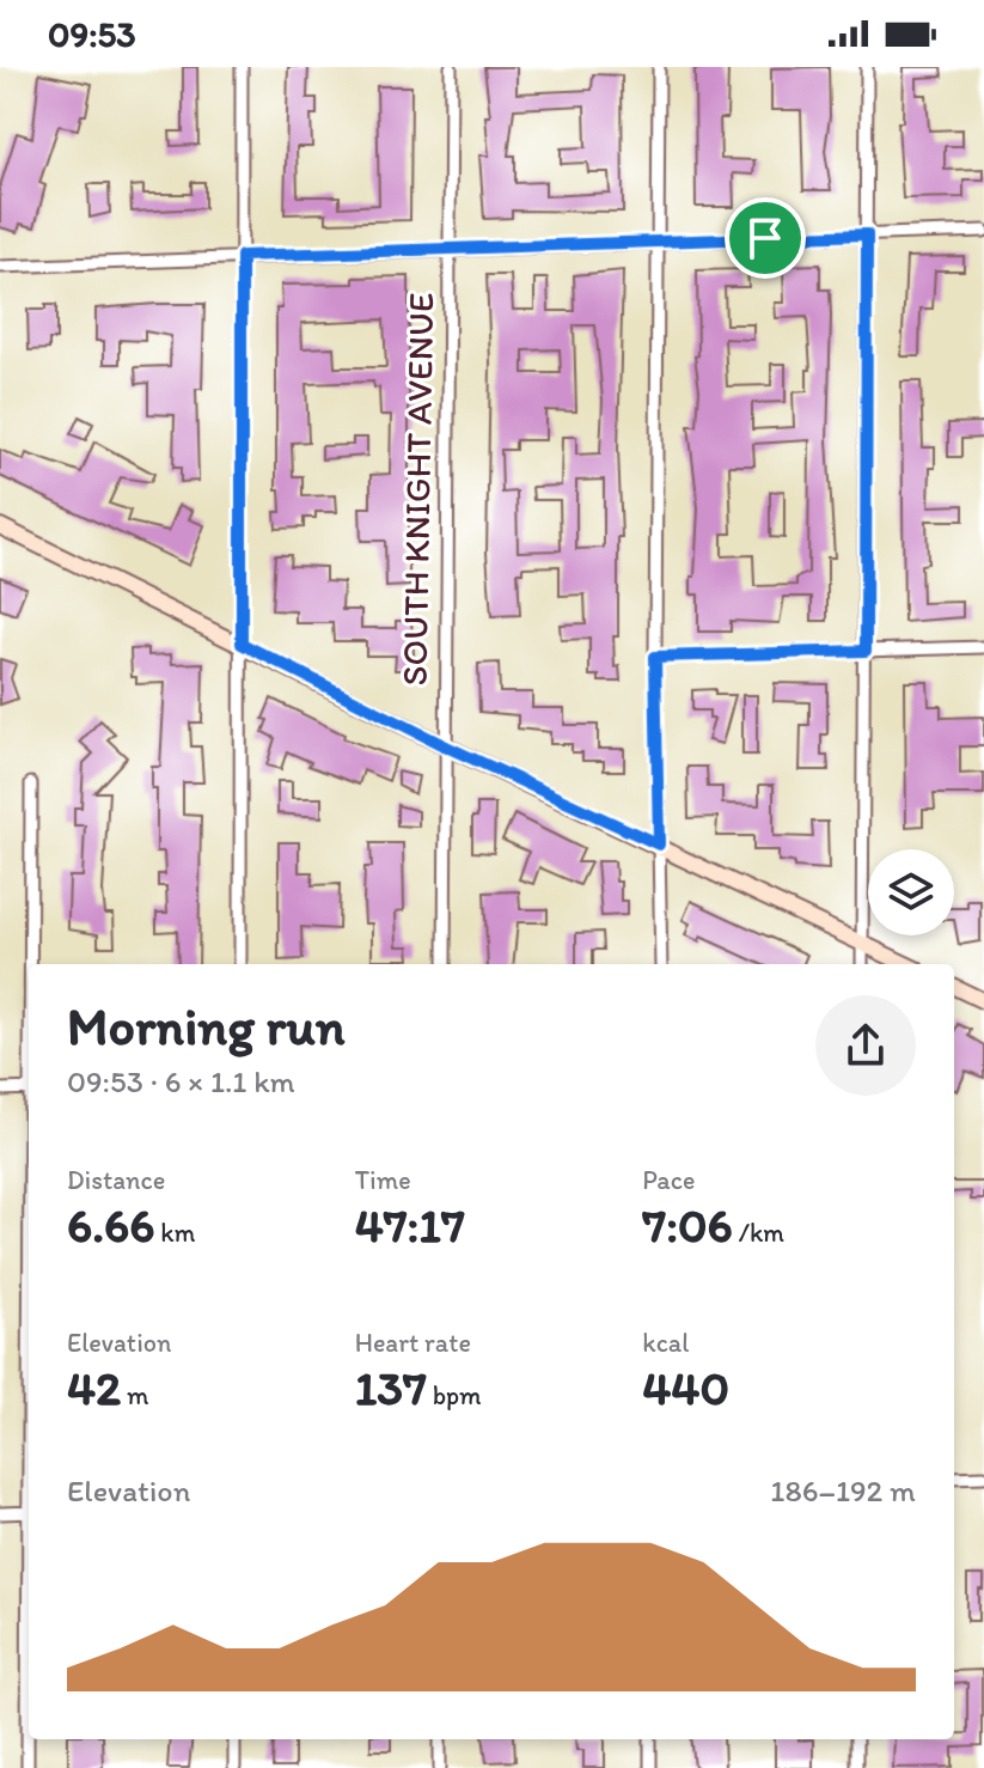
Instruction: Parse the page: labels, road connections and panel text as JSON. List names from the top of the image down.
{
  "streets": {
    "street": ["SOUTH KNIGHT AVENUE"]
  },
  "page": {
    "status": "09:53",
    "heading": ["Morning run", "09:53 · 6 × 1.1 km"],
    "stats": [
      ["Distance", "6.66 km"],
      ["Time", "47:17"],
      ["Pace", "7:06 /km"],
      ["Elevation", "42 m"],
      ["Heart rate", "137 bpm"],
      ["kcal", "440"]
    ],
    "chart": ["Elevation", "186–192 m"]
  }
}
